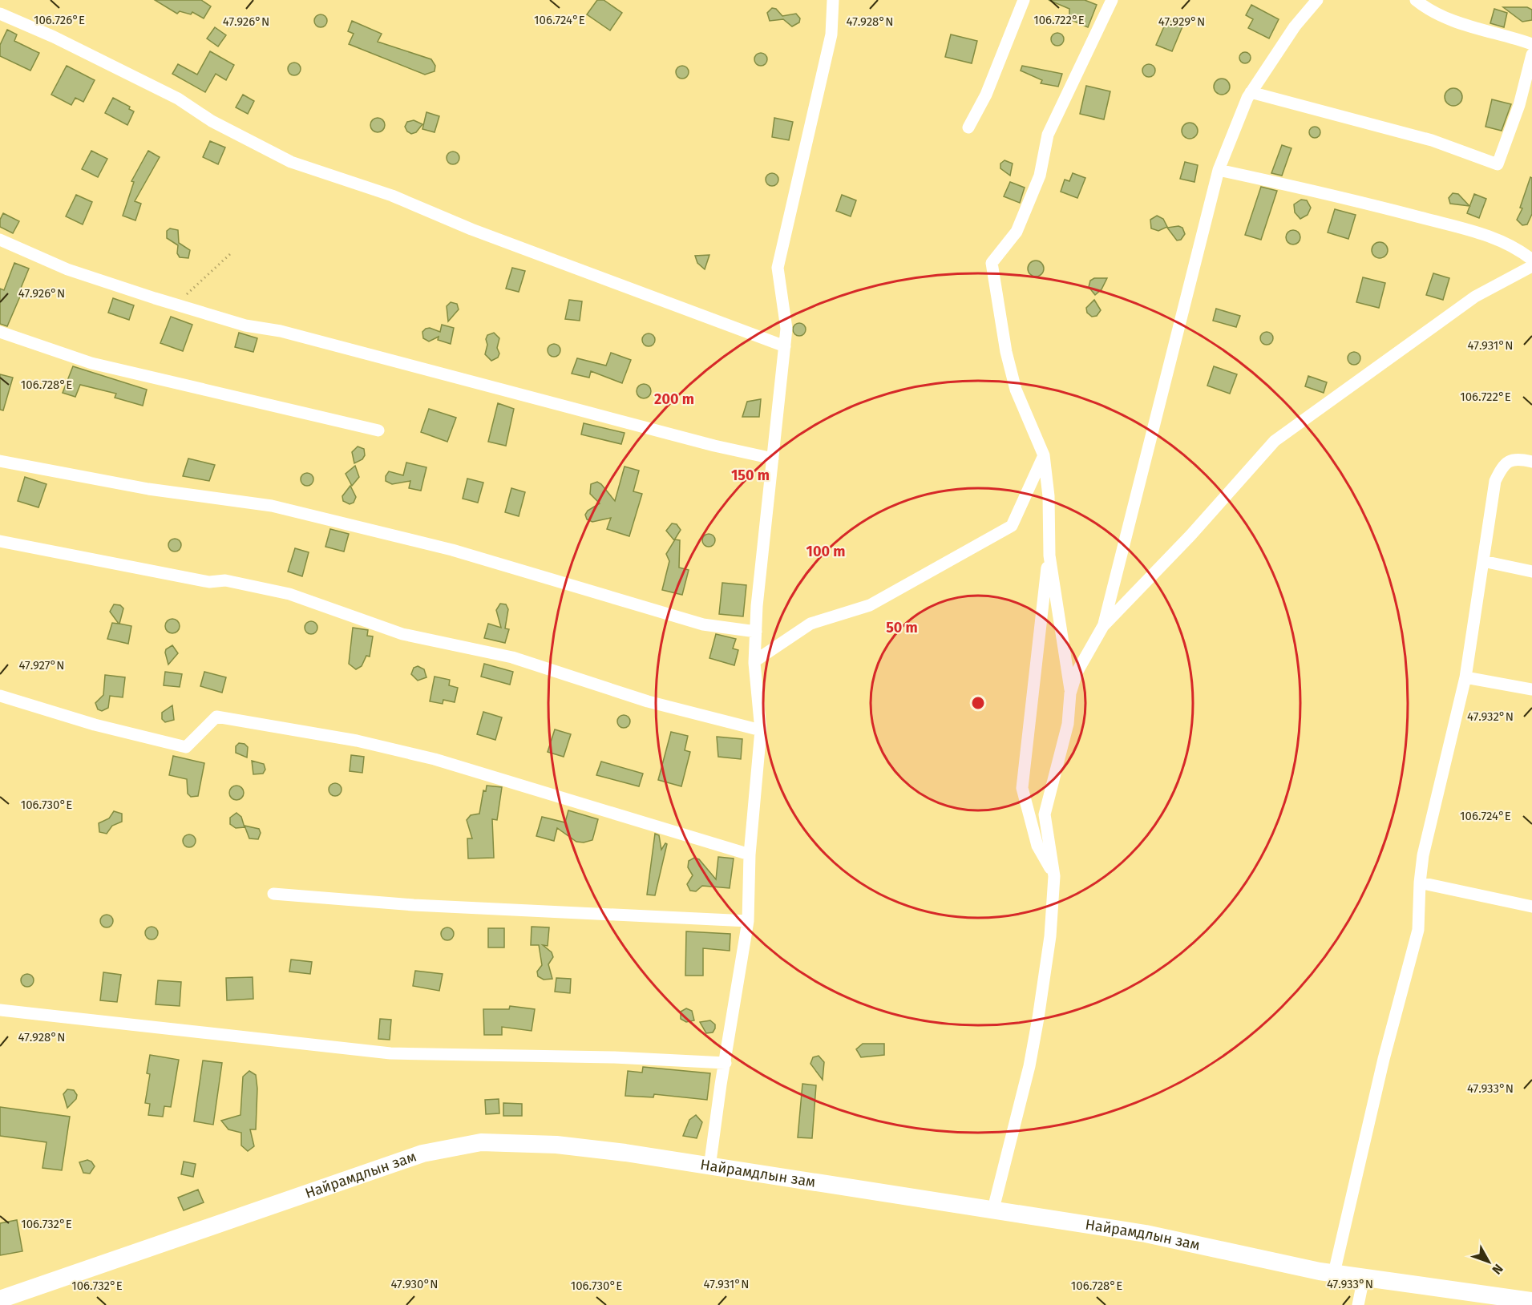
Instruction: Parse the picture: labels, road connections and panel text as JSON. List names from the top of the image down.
{
  "streets": {
    "main road": ["Найрамдлын зам"]
  },
  "north": "bottom right",
  "coordinates": [
    "106.726°E",
    "106.724°E",
    "106.722°E",
    "47.926°N",
    "47.928°N",
    "47.929°N",
    "47.931°N",
    "106.728°E",
    "47.927°N",
    "47.932°N",
    "106.730°E",
    "47.933°N",
    "106.732°E",
    "47.930°N"
  ],
  "rings": [
    "200 m",
    "150 m",
    "100 m",
    "50 m"
  ]
}
